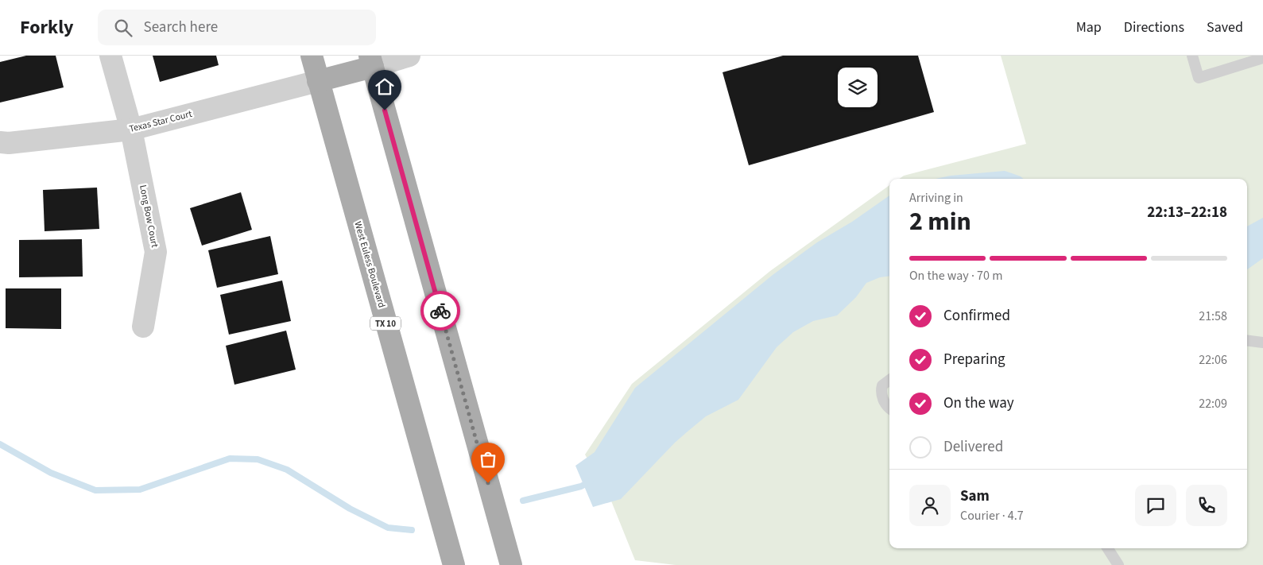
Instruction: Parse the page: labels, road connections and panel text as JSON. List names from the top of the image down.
{
  "streets": {
    "main road": ["West Euless Boulevard", "TX 10"],
    "street": ["Texas Star Court", "Long Bow Court"]
  },
  "crossings": [
    ["Texas Star Court", "Long Bow Court"],
    ["Texas Star Court", "West Euless Boulevard"]
  ],
  "page": {
    "header": "Forkly",
    "search": "Search here",
    "nav": ["Map", "Directions", "Saved"],
    "heading": ["2 min", "Arriving in", "22:13–22:18"],
    "panel": ["Sam", "Courier · 4.7"],
    "bar": "On the way · 70 m",
    "list": [
      ["Confirmed", "21:58"],
      ["Preparing", "22:06"],
      ["On the way", "22:09"],
      "Delivered"
    ]
  }
}
